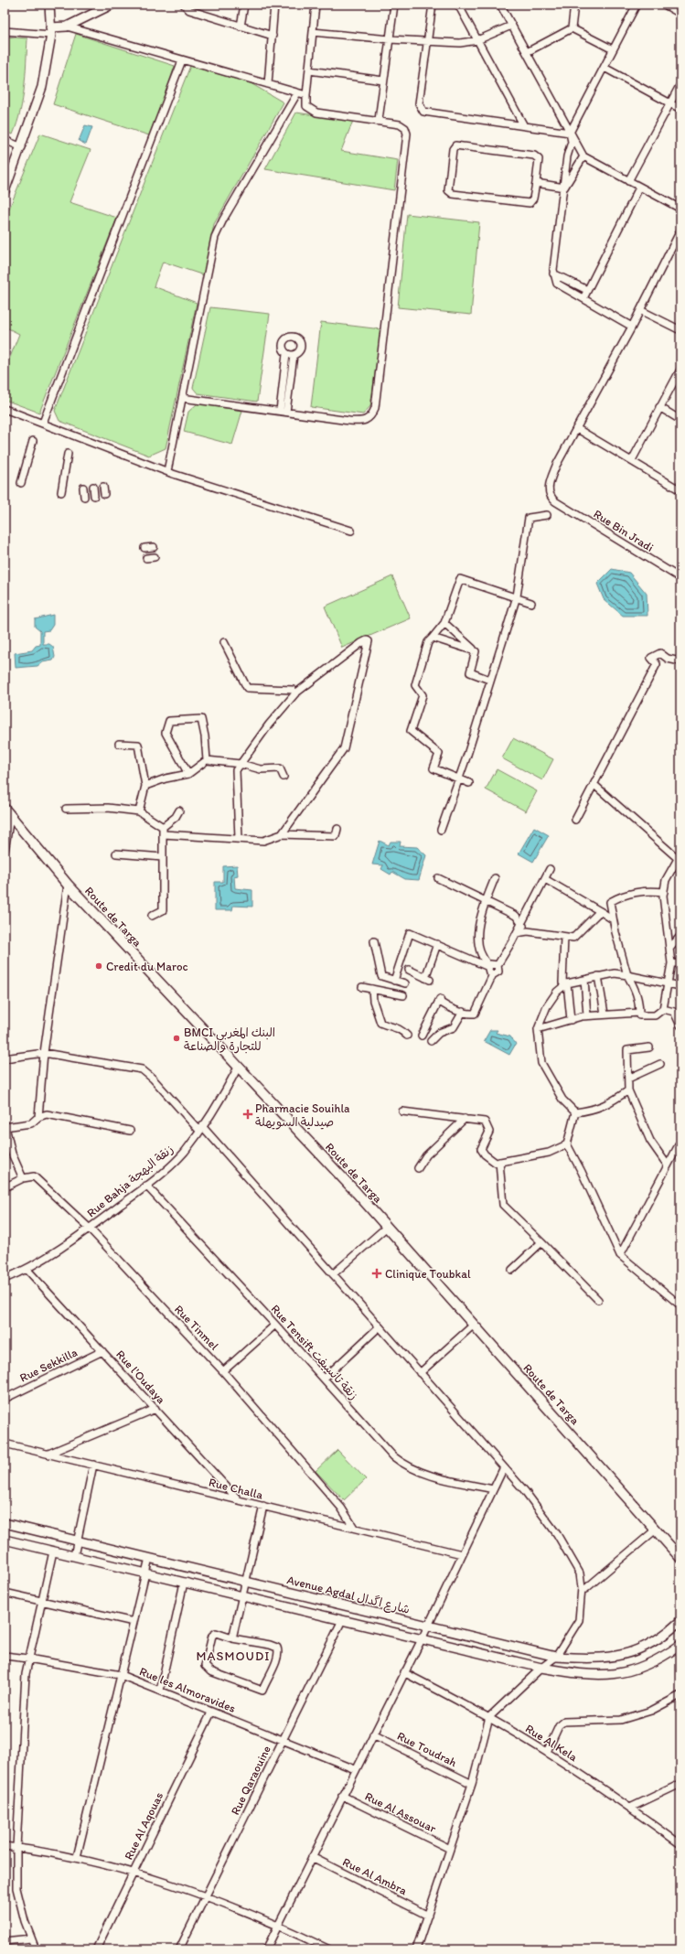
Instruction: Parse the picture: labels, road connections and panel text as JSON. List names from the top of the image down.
{
  "streets": {
    "main road": ["Route de Targa"],
    "street": [
      "Rue Bin Jradi",
      "Rue Bahja زنقة البهجة",
      "Rue Tinmel",
      "Rue Tensift زنقة تانسيفت",
      "Rue Sekkilla",
      "Rue l'Oudaya",
      "Rue Challa",
      "Avenue Agdal شارع اگدال",
      "Rue les Almoravides",
      "Rue Al Kela",
      "Rue Toudrah",
      "Rue Qaraouine",
      "Rue Al Assouar",
      "Rue Al Aqouas",
      "Rue Al Ambra"
    ]
  },
  "crossings": [
    ["Route de Targa", "Rue Bahja زنقة البهجة"],
    ["Rue Bahja زنقة البهجة", "Rue Tinmel"],
    ["Rue Bahja زنقة البهجة", "Rue Tensift زنقة تانسيفت"],
    ["Rue Bahja زنقة البهجة", "Rue l'Oudaya"],
    ["Rue Tinmel", "Rue Challa"],
    ["Rue Sekkilla", "Rue l'Oudaya"],
    ["Rue l'Oudaya", "Rue Challa"],
    ["Rue les Almoravides", "Rue Qaraouine"],
    ["Rue les Almoravides", "Rue Al Aqouas"]
  ],
  "districts": ["MASMOUDI"],
  "places": {
    "other": ["Credit du Maroc", "BMCI البنك المغربي للتجارة والصناعة"],
    "health": ["Pharmacie Souihla صيدلية السويهلة", "Clinique Toubkal"]
  }
}
